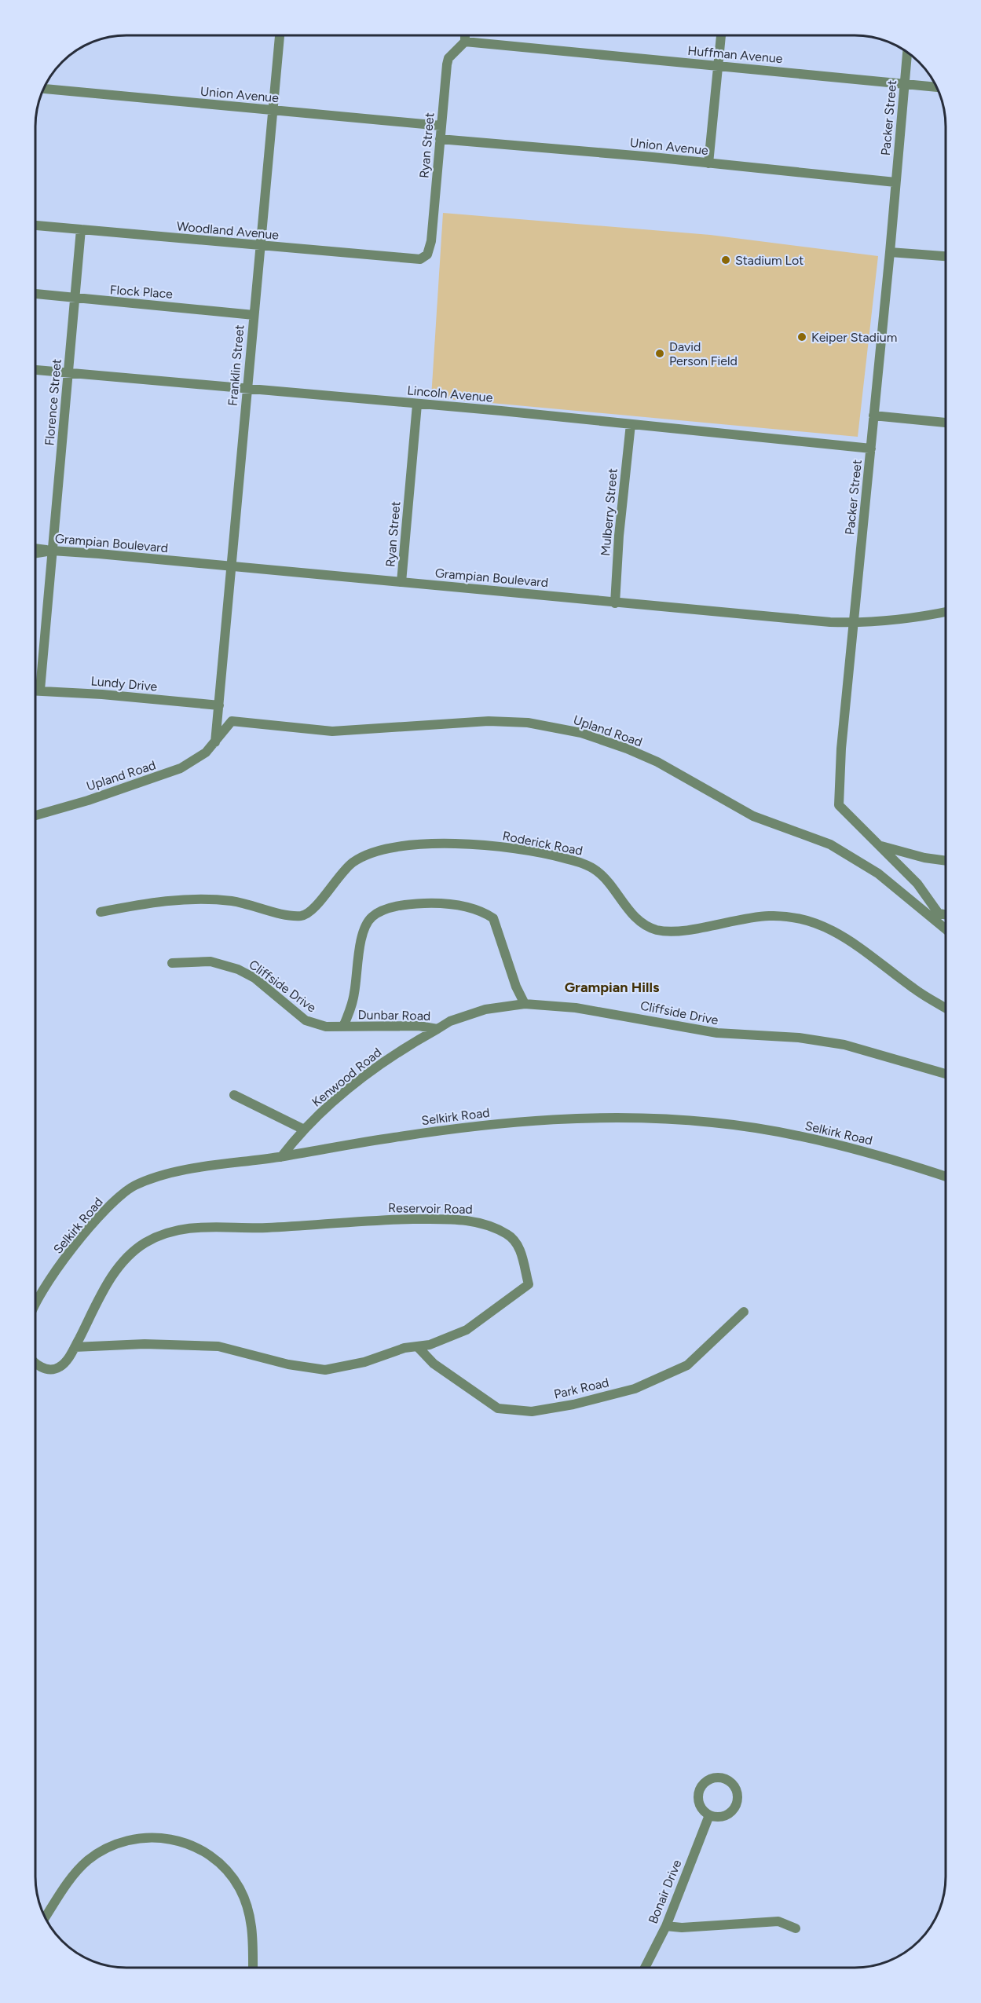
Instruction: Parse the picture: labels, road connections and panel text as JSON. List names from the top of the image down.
{
  "streets": {
    "street": [
      "Huffman Avenue",
      "Union Avenue",
      "Packer Street",
      "Ryan Street",
      "Woodland Avenue",
      "Flock Place",
      "Franklin Street",
      "Lincoln Avenue",
      "Florence Street",
      "Mulberry Street",
      "Grampian Boulevard",
      "Lundy Drive",
      "Upland Road",
      "Roderick Road",
      "Cliffside Drive",
      "Dunbar Road",
      "Kenwood Road",
      "Selkirk Road",
      "Reservoir Road",
      "Park Road",
      "Bonair Drive"
    ]
  },
  "crossings": [
    ["Huffman Avenue", "Packer Street"],
    ["Huffman Avenue", "Ryan Street"],
    ["Union Avenue", "Packer Street"],
    ["Union Avenue", "Ryan Street"],
    ["Union Avenue", "Franklin Street"],
    ["Packer Street", "Lincoln Avenue"],
    ["Packer Street", "Grampian Boulevard"],
    ["Ryan Street", "Woodland Avenue"],
    ["Ryan Street", "Lincoln Avenue"],
    ["Ryan Street", "Grampian Boulevard"],
    ["Woodland Avenue", "Franklin Street"],
    ["Woodland Avenue", "Florence Street"],
    ["Flock Place", "Franklin Street"],
    ["Flock Place", "Florence Street"],
    ["Franklin Street", "Lincoln Avenue"],
    ["Franklin Street", "Grampian Boulevard"],
    ["Franklin Street", "Lundy Drive"],
    ["Lincoln Avenue", "Florence Street"],
    ["Lincoln Avenue", "Mulberry Street"],
    ["Florence Street", "Grampian Boulevard"],
    ["Florence Street", "Lundy Drive"],
    ["Mulberry Street", "Grampian Boulevard"],
    ["Cliffside Drive", "Dunbar Road"],
    ["Dunbar Road", "Kenwood Road"],
    ["Kenwood Road", "Selkirk Road"],
    ["Reservoir Road", "Park Road"]
  ],
  "districts": ["Grampian Hills"],
  "places": ["Stadium Lot", "Keiper Stadium", "David Person Field"]
}
